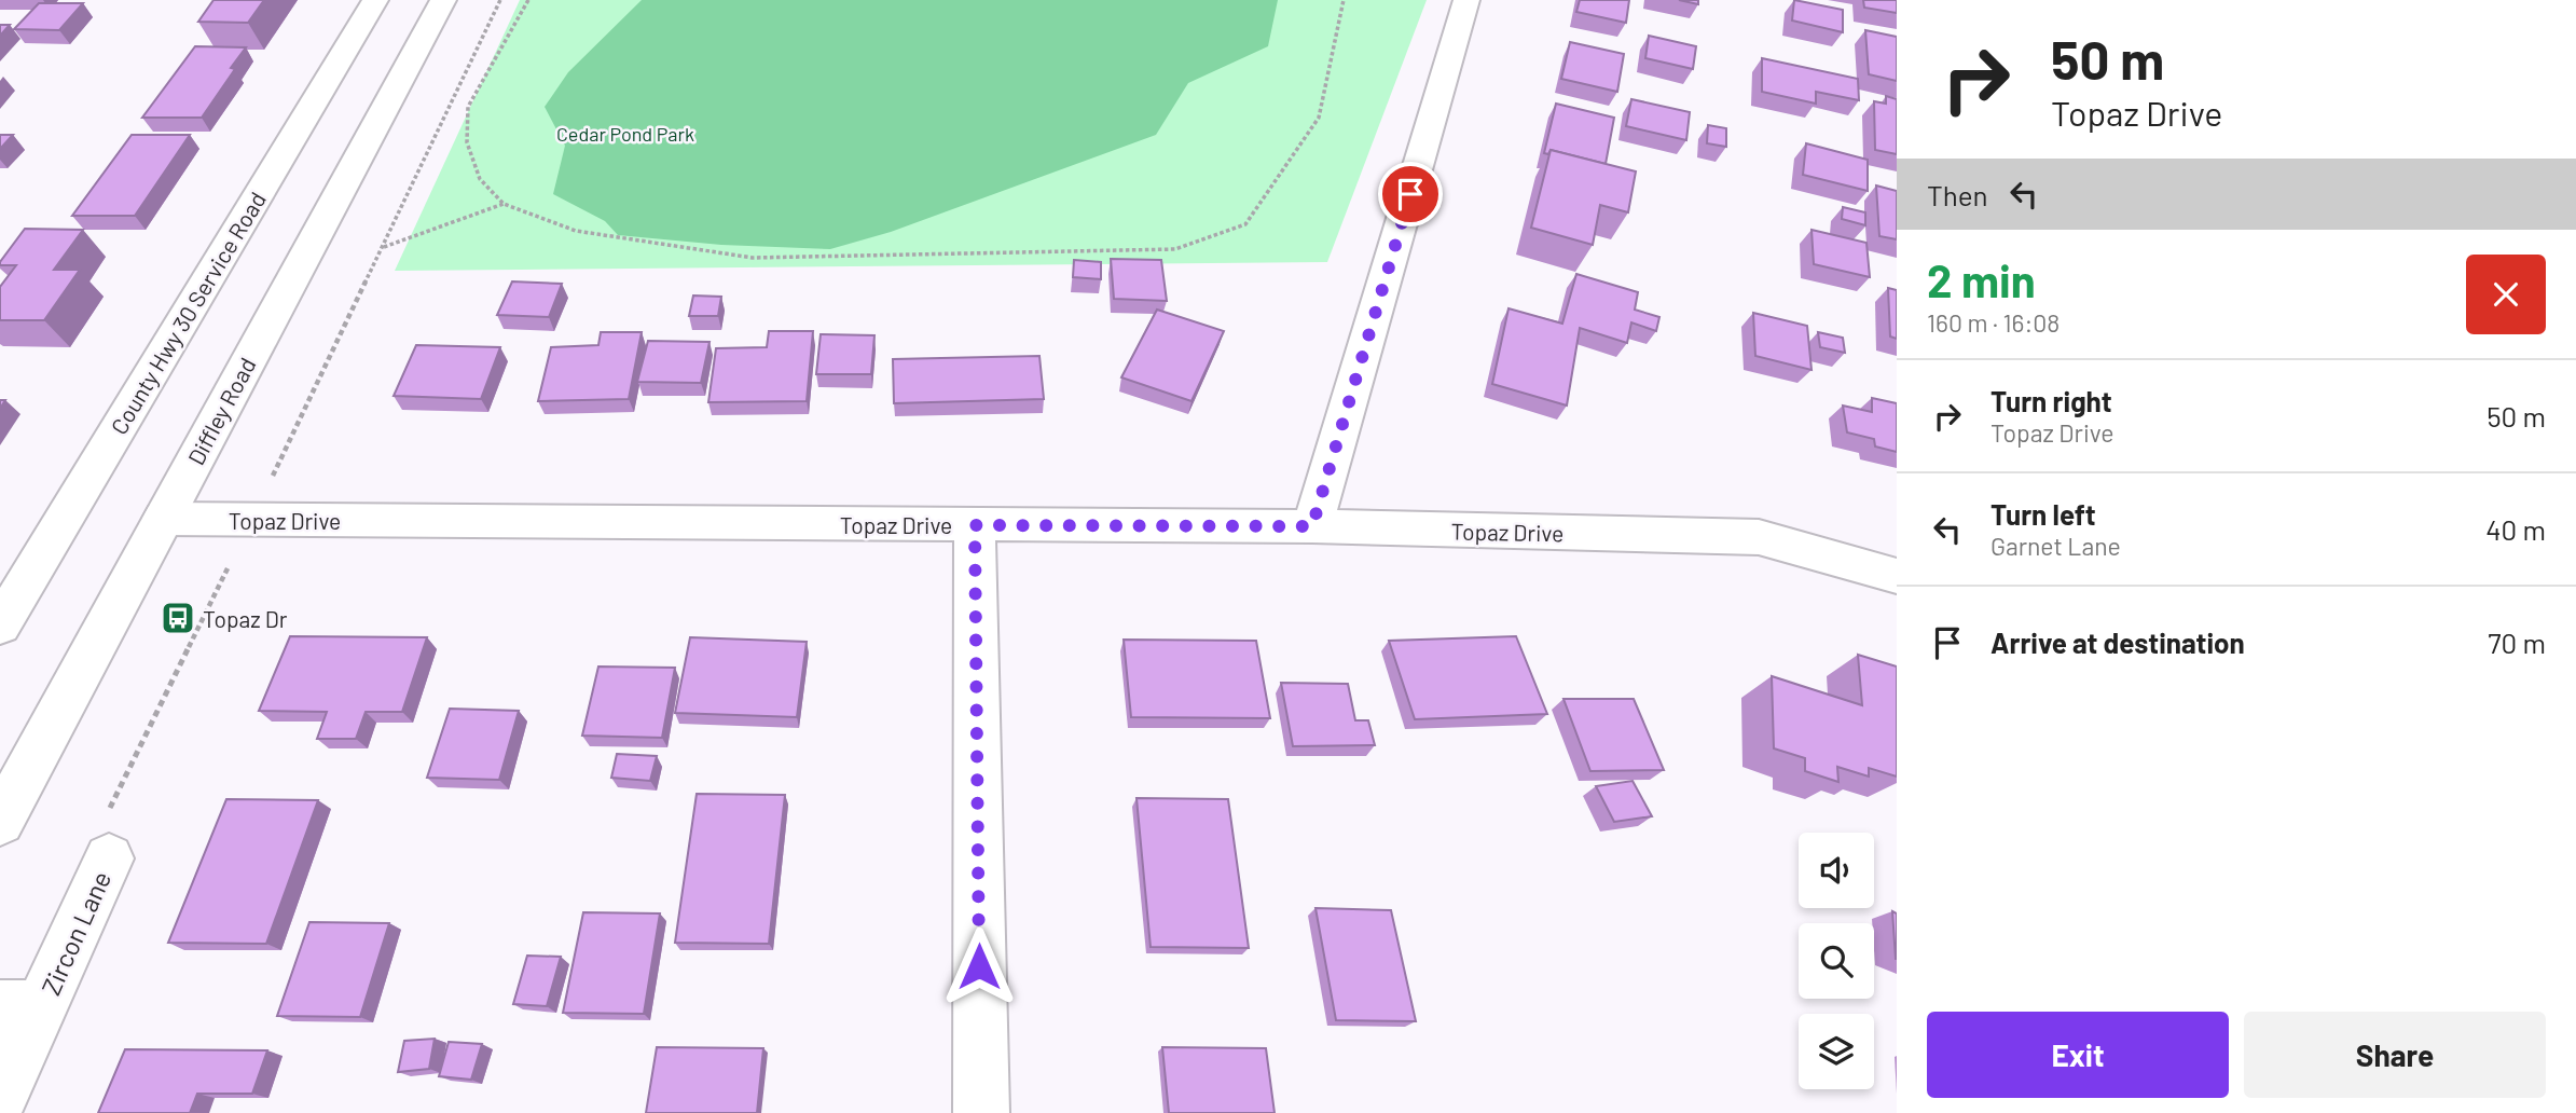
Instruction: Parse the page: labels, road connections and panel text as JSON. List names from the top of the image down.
{
  "streets": {
    "street": [
      "County Hwy 30 Service Road",
      "Diffley Road",
      "Topaz Drive",
      "Zircon Lane"
    ]
  },
  "crossings": [
    ["Diffley Road", "Topaz Drive"]
  ],
  "parks": ["Cedar Pond Park"],
  "places": {
    "bus stop": ["Topaz Dr"]
  },
  "page": {
    "turn": ["50 m", "Topaz Drive"],
    "then": "Then",
    "heading": ["2 min", "160 m · 16:08"],
    "list": [
      {
        "name": "Turn right",
        "note": "Topaz Drive",
        "value": "50 m"
      },
      {
        "name": "Turn left",
        "note": "Garnet Lane",
        "value": "40 m"
      },
      {
        "name": "Arrive at destination",
        "value": "70 m"
      }
    ],
    "buttons": ["Exit", "Share"]
  }
}
